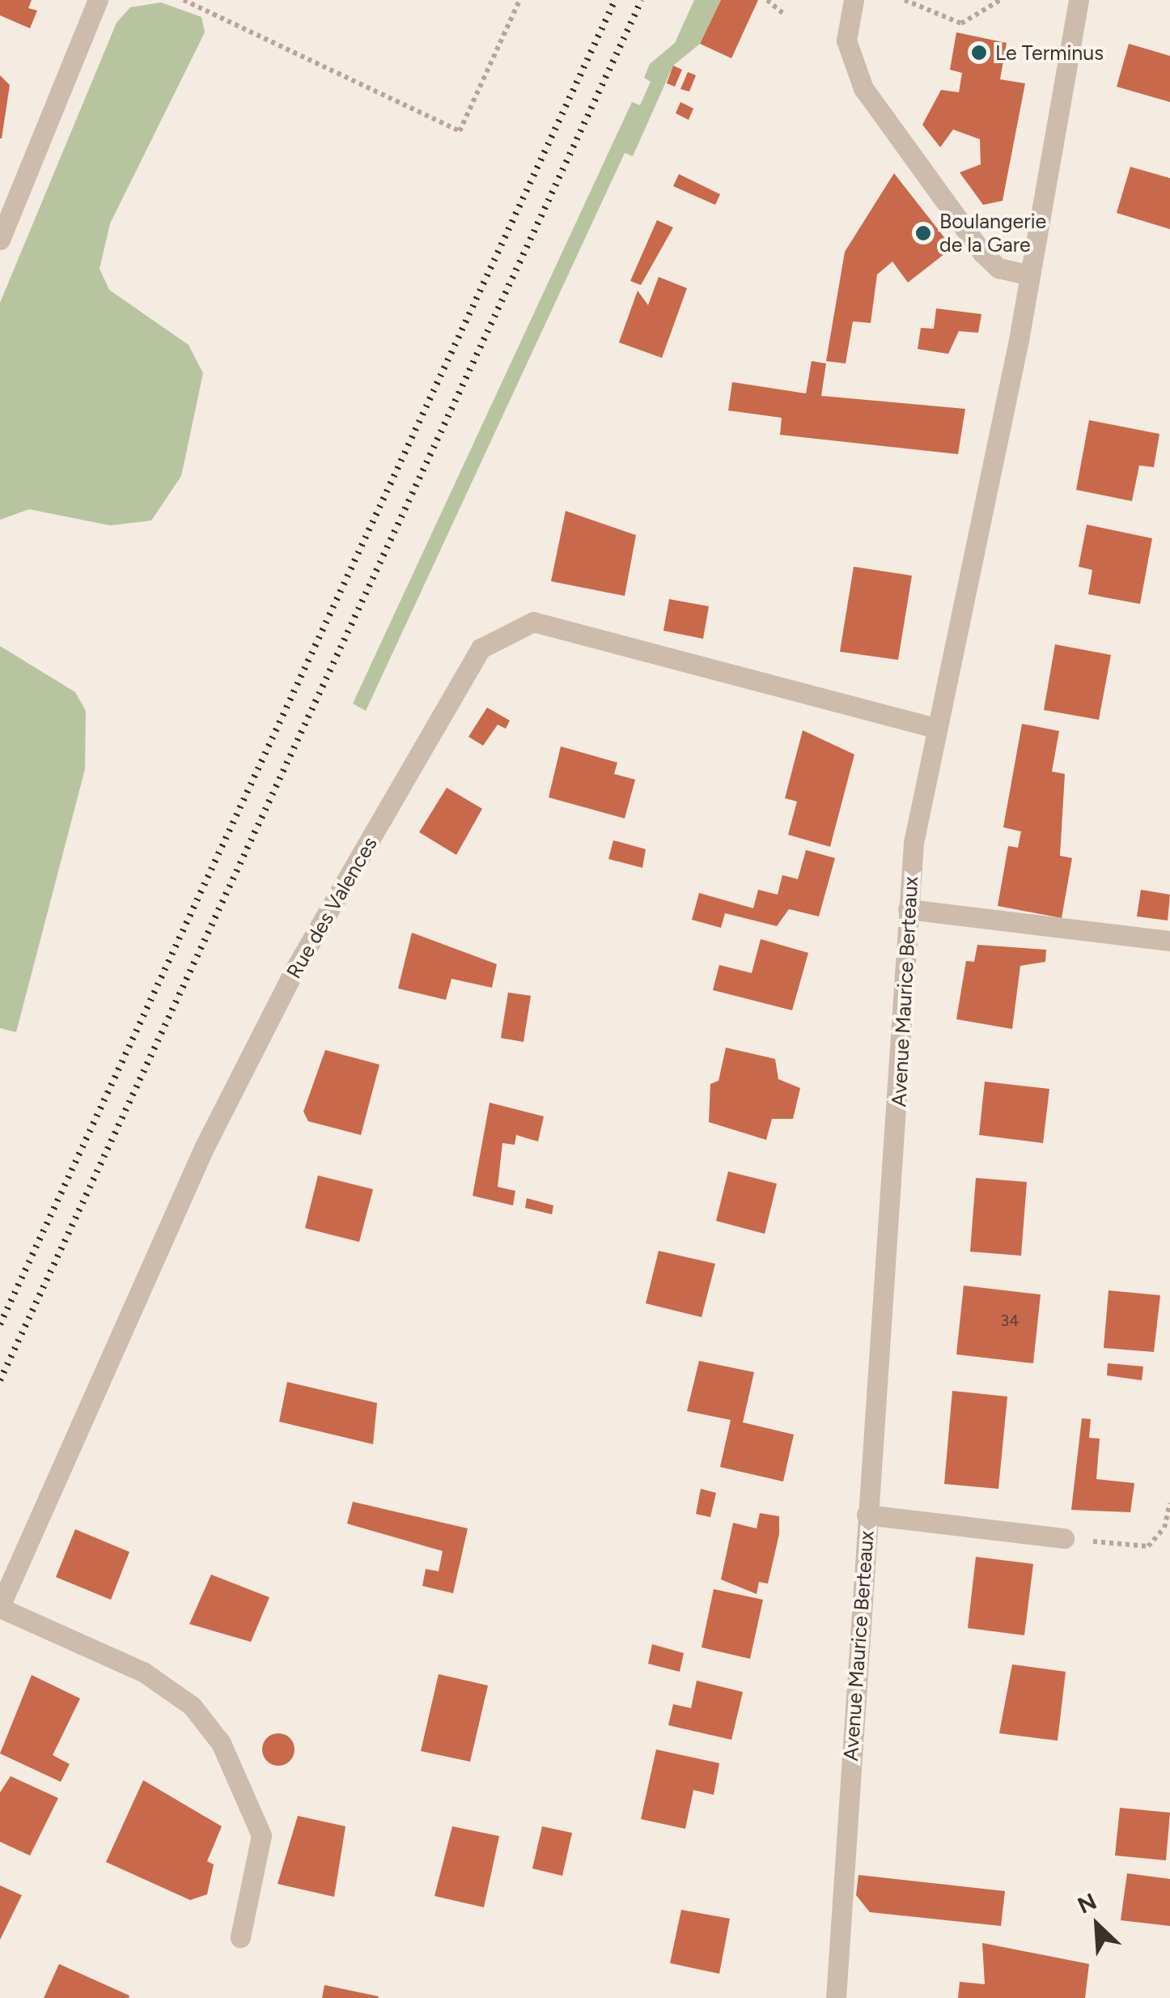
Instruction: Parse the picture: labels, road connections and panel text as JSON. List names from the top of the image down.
{
  "streets": {
    "street": ["Rue des Valences", "Avenue Maurice Berteaux"]
  },
  "crossings": [
    ["Rue des Valences", "Avenue Maurice Berteaux"]
  ],
  "places": ["Le Terminus", "Boulangerie de la Gare"],
  "house_numbers": ["34"],
  "north": "top left"
}
